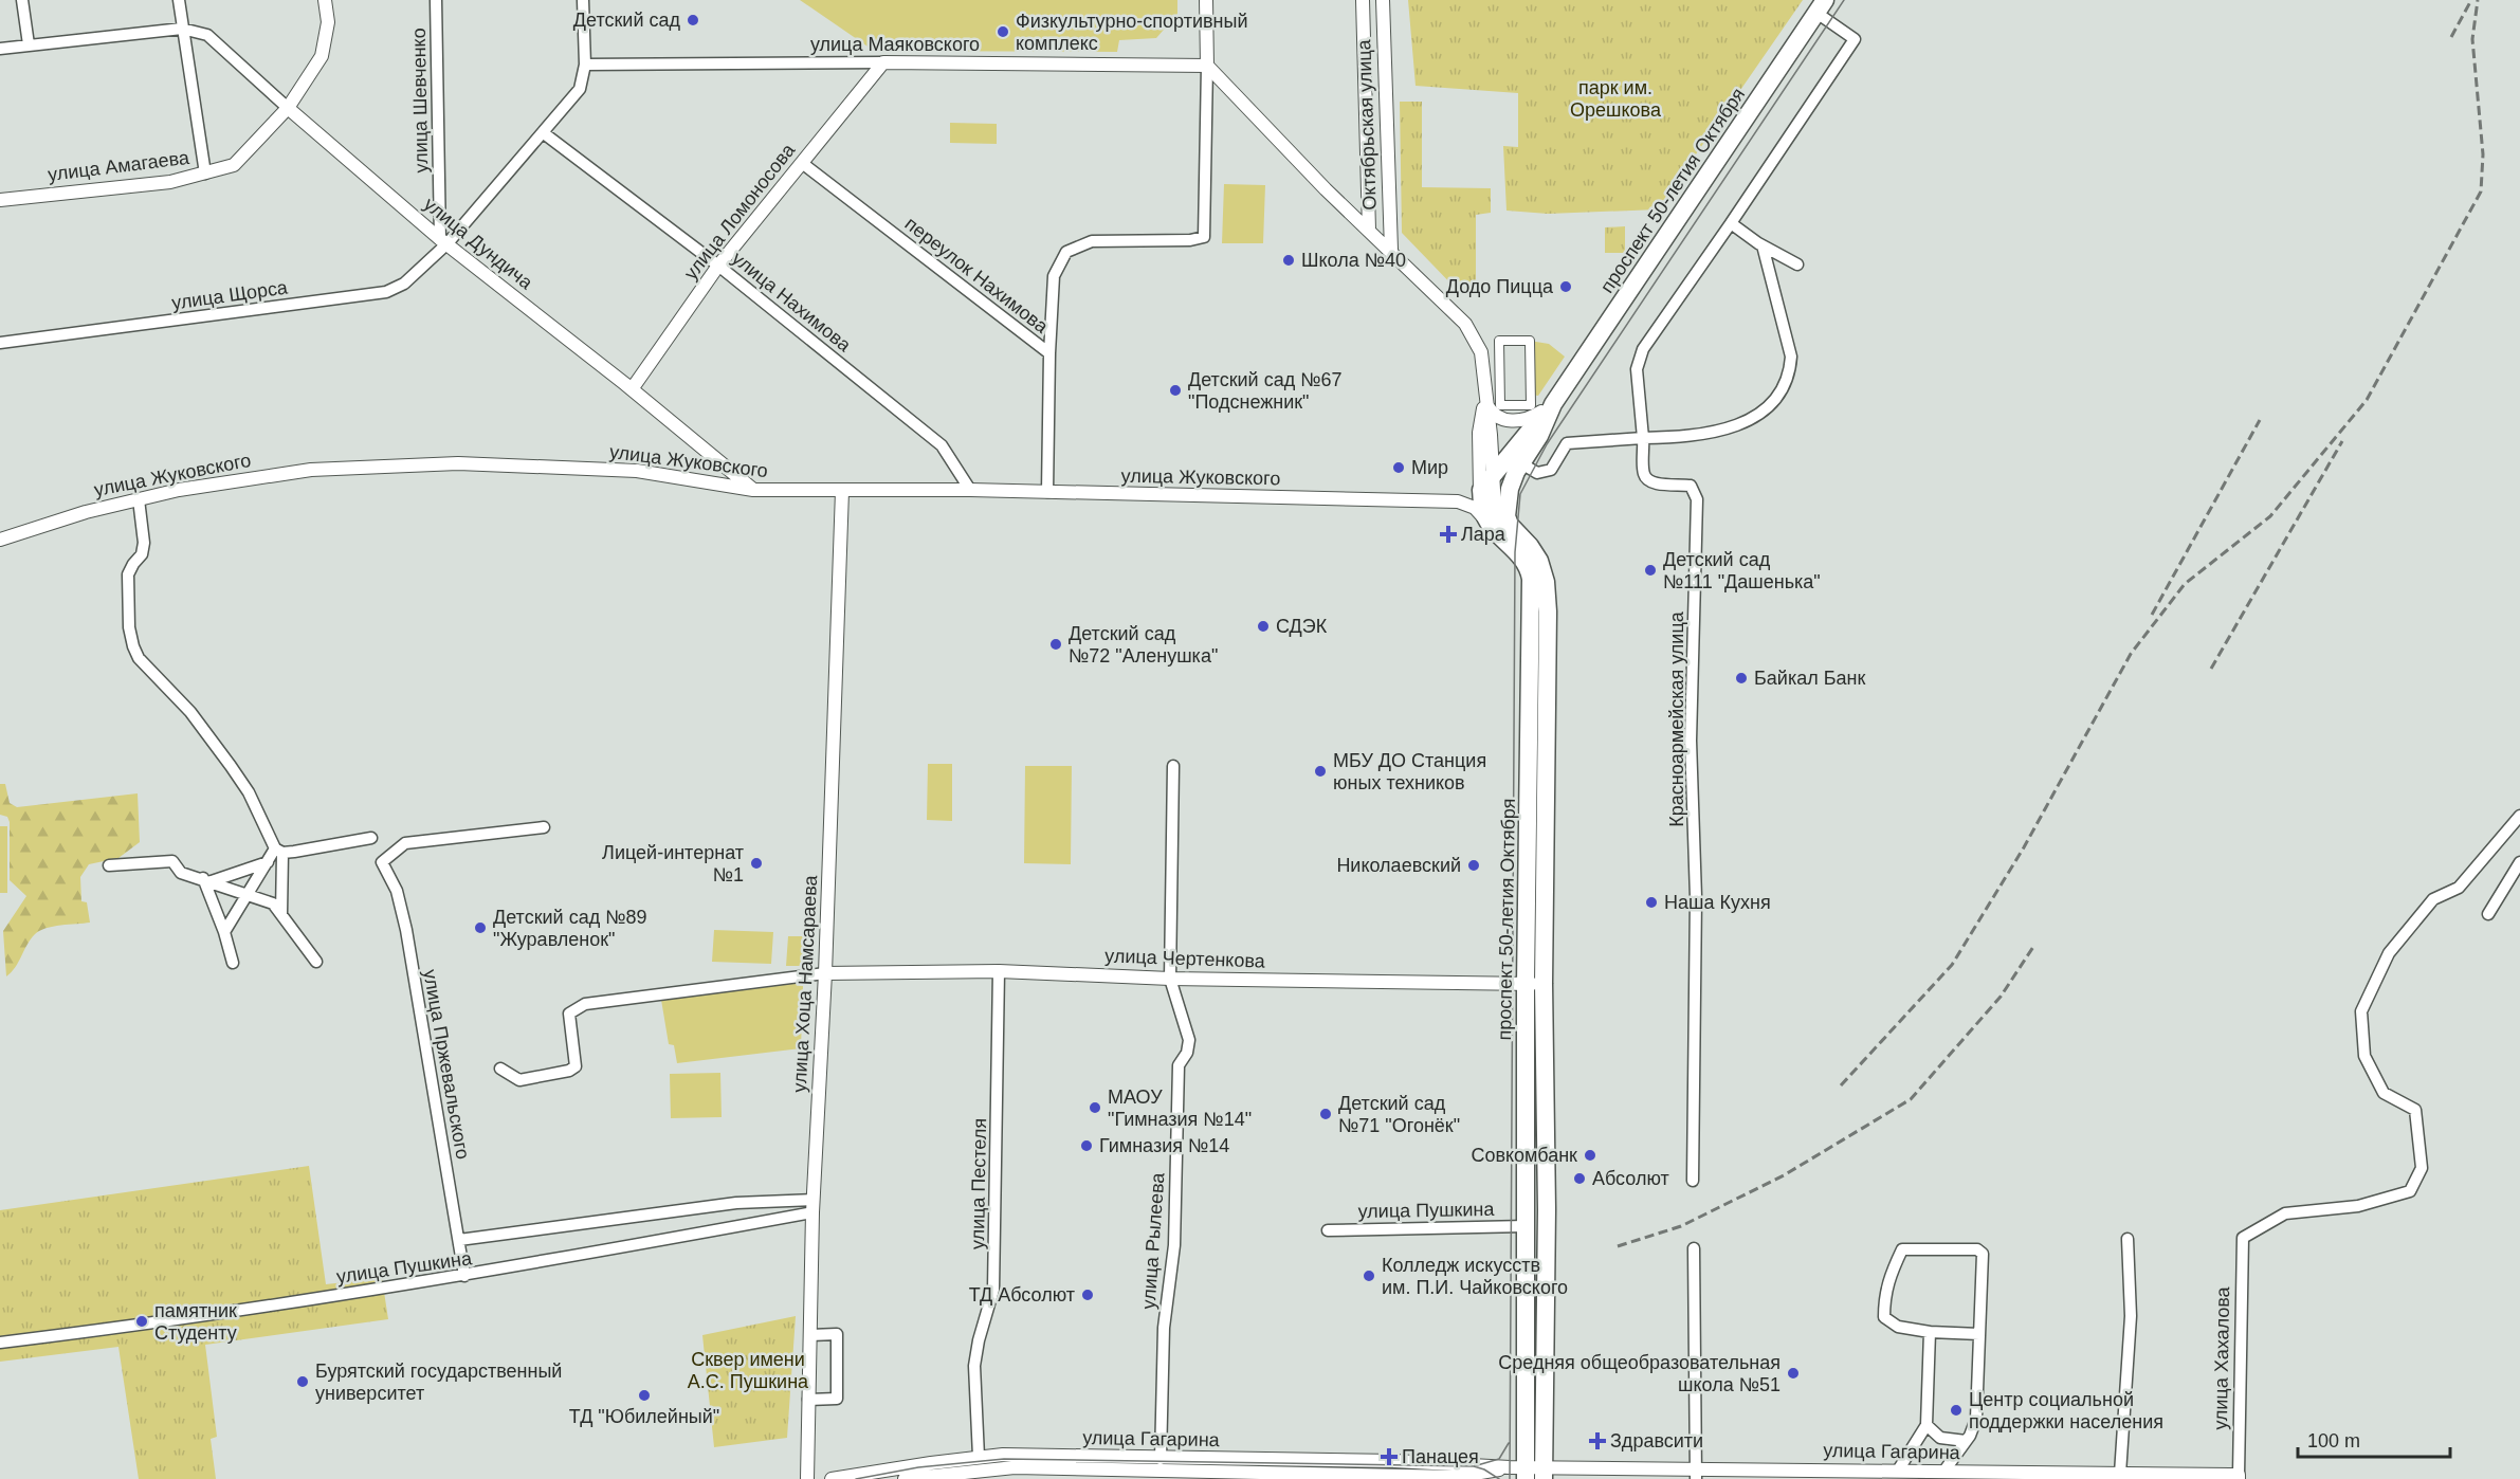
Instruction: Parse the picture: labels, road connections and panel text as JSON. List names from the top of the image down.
{
  "streets": {
    "main road": ["проспект 50-летия Октября"],
    "street": [
      "улица Маяковского",
      "улица Шевченко",
      "Октябрьская улица",
      "улица Амагаева",
      "улица Ломоносова",
      "улица Дундича",
      "переулок Нахимова",
      "улица Щорса",
      "улица Нахимова",
      "улица Жуковского",
      "Красноармейская улица",
      "улица Чертенкова",
      "улица Хоца Намсараева",
      "улица Пржевальского",
      "улица Пестеля",
      "улица Пушкина",
      "улица Рылеева",
      "улица Хахалова",
      "улица Гагарина"
    ]
  },
  "crossings": [
    ["улица Маяковского", "улица Ломоносова"],
    ["улица Маяковского", "улица Щорса"],
    ["улица Шевченко", "улица Дундича"],
    ["улица Шевченко", "улица Щорса"],
    ["улица Амагаева", "улица Дундича"],
    ["проспект 50-летия Октября", "улица Чертенкова"],
    ["проспект 50-летия Октября", "улица Пушкина"],
    ["проспект 50-летия Октября", "улица Гагарина"],
    ["улица Ломоносова", "улица Дундича"],
    ["улица Ломоносова", "переулок Нахимова"],
    ["улица Ломоносова", "улица Нахимова"],
    ["улица Дундича", "улица Щорса"],
    ["улица Дундича", "улица Жуковского"],
    ["переулок Нахимова", "улица Жуковского"],
    ["улица Щорса", "улица Нахимова"],
    ["улица Нахимова", "улица Жуковского"],
    ["улица Жуковского", "улица Хоца Намсараева"],
    ["улица Чертенкова", "улица Хоца Намсараева"],
    ["улица Чертенкова", "улица Пестеля"],
    ["улица Чертенкова", "улица Рылеева"],
    ["улица Хоца Намсараева", "улица Пушкина"],
    ["улица Пржевальского", "улица Пушкина"],
    ["улица Пестеля", "улица Гагарина"],
    ["улица Рылеева", "улица Гагарина"],
    ["улица Хахалова", "улица Гагарина"]
  ],
  "parks": ["парк им. Орешкова", "Сквер имени А.С. Пушкина"],
  "places": {
    "other": [
      "Детский сад",
      "Физкультурно-спортивный комплекс",
      "Школа №40",
      "Додо Пицца",
      "Детский сад №67 \"Подснежник\"",
      "Мир",
      "Детский сад №111 \"Дашенька\"",
      "СДЭК",
      "Детский сад №72 \"Аленушка\"",
      "Байкал Банк",
      "МБУ ДО Станция юных техников",
      "Лицей-интернат №1",
      "Николаевский",
      "Наша Кухня",
      "Детский сад №89 \"Журавленок\"",
      "МАОУ \"Гимназия №14\"",
      "Детский сад №71 \"Огонёк\"",
      "Гимназия №14",
      "Совкомбанк",
      "Абсолют",
      "Колледж искусств им. П.И. Чайковского",
      "ТД Абсолют",
      "памятник Студенту",
      "Средняя общеобразовательная школа №51",
      "Бурятский государственный университет",
      "ТД \"Юбилейный\"",
      "Центр социальной поддержки населения"
    ],
    "health": ["Лара", "Здравсити", "Панацея"]
  },
  "scale_bar": "100 m"
}
